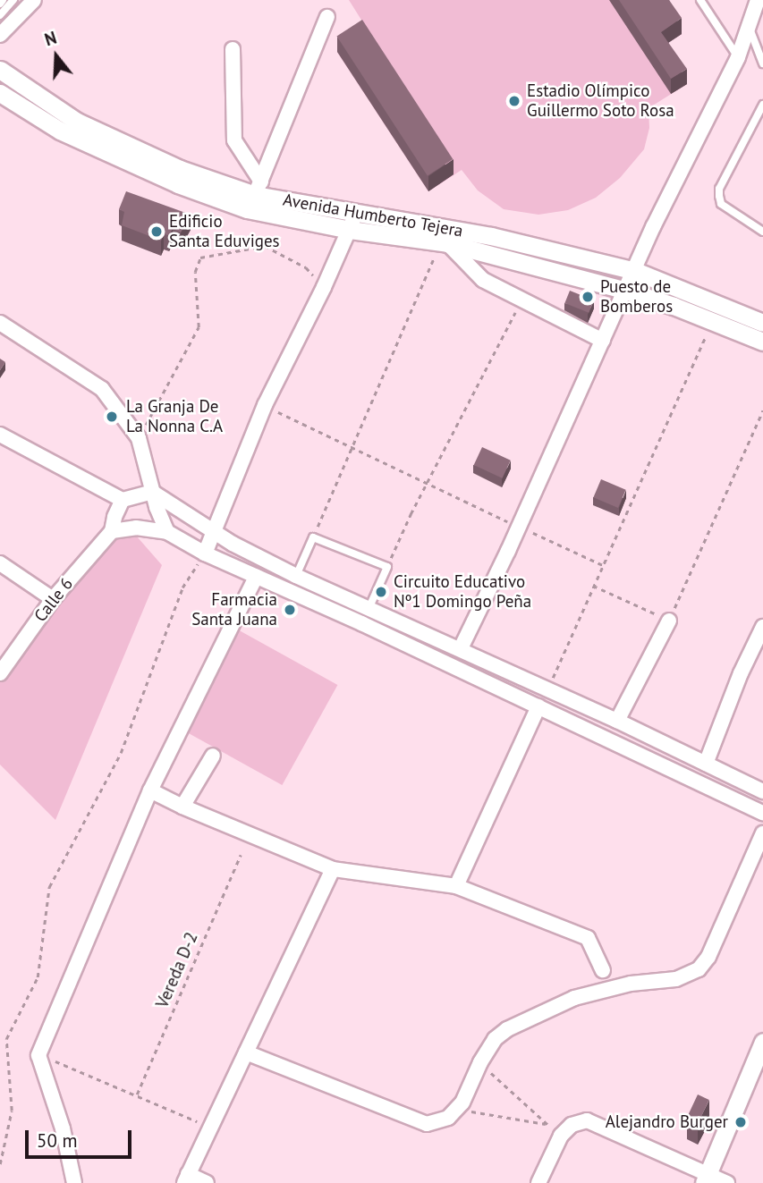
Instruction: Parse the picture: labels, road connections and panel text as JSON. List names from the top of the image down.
{
  "streets": {
    "street": ["Avenida Humberto Tejera", "Calle 6"],
    "path": ["Vereda D-2"]
  },
  "places": [
    "Estadio Olímpico Guillermo Soto Rosa",
    "Edificio Santa Eduviges",
    "Puesto de Bomberos",
    "La Granja De La Nonna C.A",
    "Circuito Educativo Nº1 Domingo Peña",
    "Farmacia Santa Juana",
    "Alejandro Burger"
  ],
  "scale_bar": "50 m",
  "north": "top"
}
